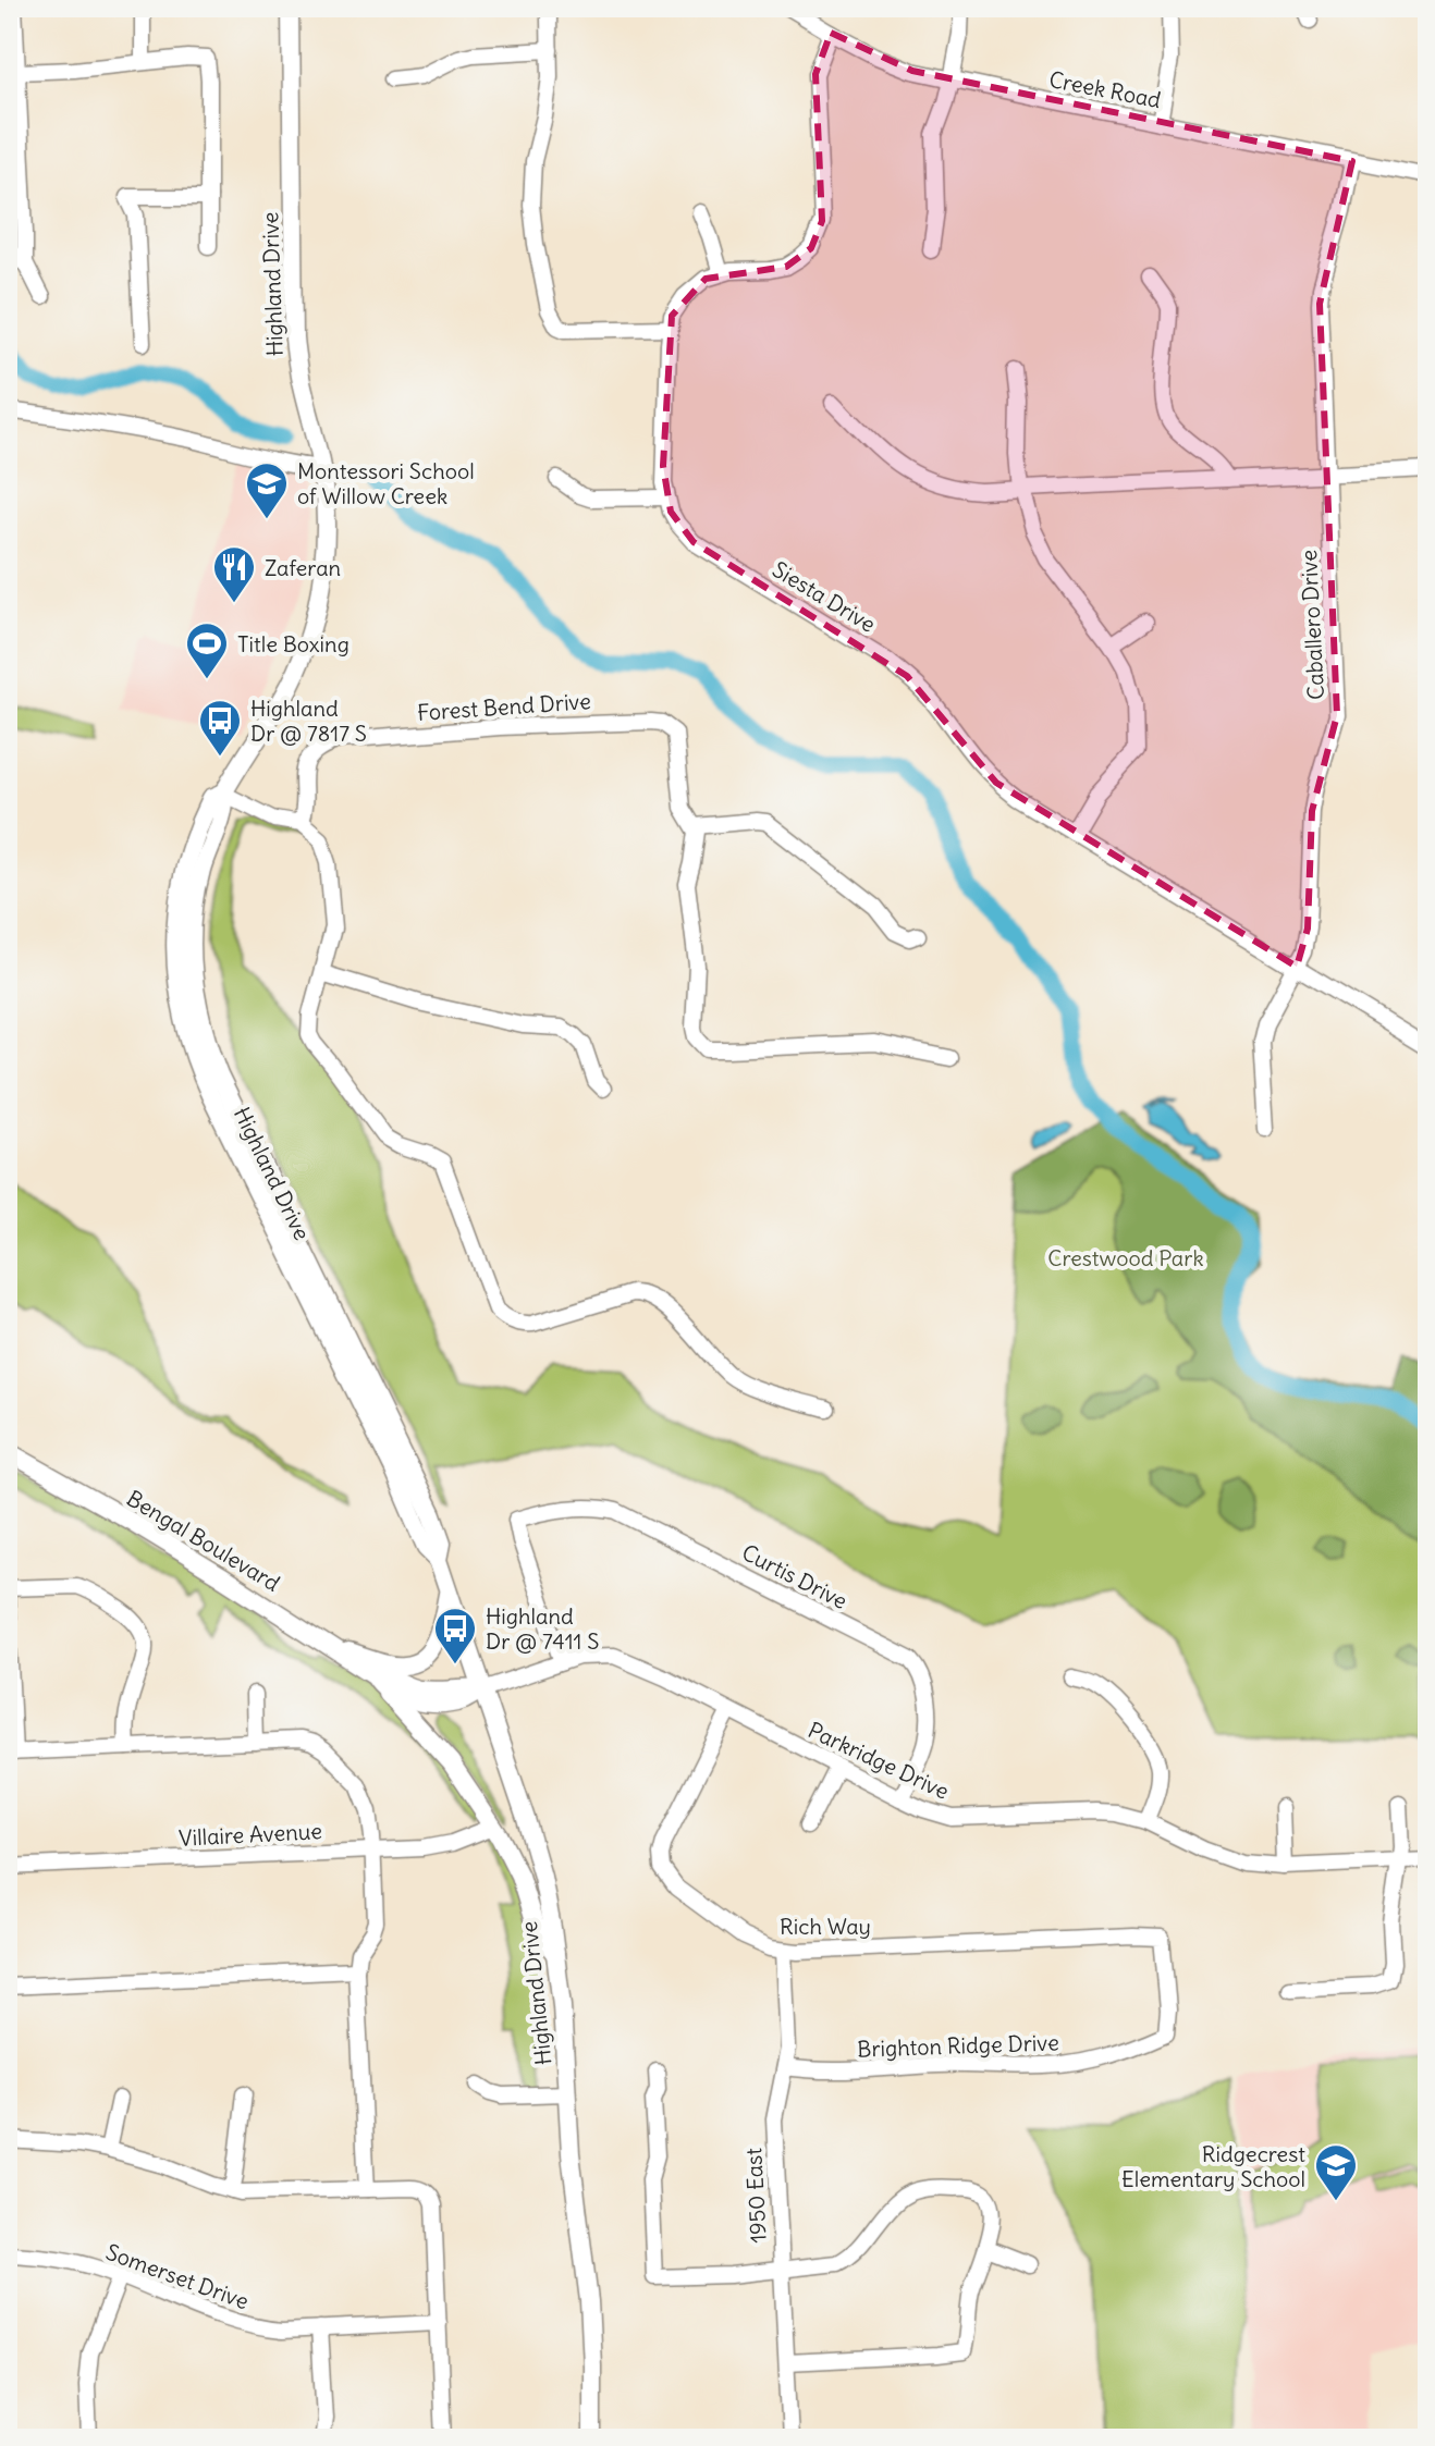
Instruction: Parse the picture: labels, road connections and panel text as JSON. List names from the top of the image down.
{
  "streets": {
    "main road": ["Highland Drive", "Bengal Boulevard"],
    "street": [
      "Creek Road",
      "Siesta Drive",
      "Caballero Drive",
      "Forest Bend Drive",
      "Curtis Drive",
      "Parkridge Drive",
      "Villaire Avenue",
      "Rich Way",
      "Brighton Ridge Drive",
      "1950 East",
      "Somerset Drive"
    ]
  },
  "crossings": [
    ["Creek Road", "Siesta Drive"],
    ["Creek Road", "Caballero Drive"],
    ["Highland Drive", "Bengal Boulevard"],
    ["Highland Drive", "Parkridge Drive"],
    ["Siesta Drive", "Caballero Drive"],
    ["Bengal Boulevard", "Parkridge Drive"],
    ["Curtis Drive", "Parkridge Drive"],
    ["Parkridge Drive", "Rich Way"],
    ["Rich Way", "Brighton Ridge Drive"],
    ["Rich Way", "1950 East"],
    ["Brighton Ridge Drive", "1950 East"]
  ],
  "parks": ["Crestwood Park"],
  "places": {
    "school or university": ["Montessori School of Willow Creek", "Ridgecrest Elementary School"],
    "restaurant": ["Zaferan"],
    "sports": ["Title Boxing"],
    "bus stop": ["Highland Dr @ 7817 S", "Highland Dr @ 7411 S"]
  }
}
